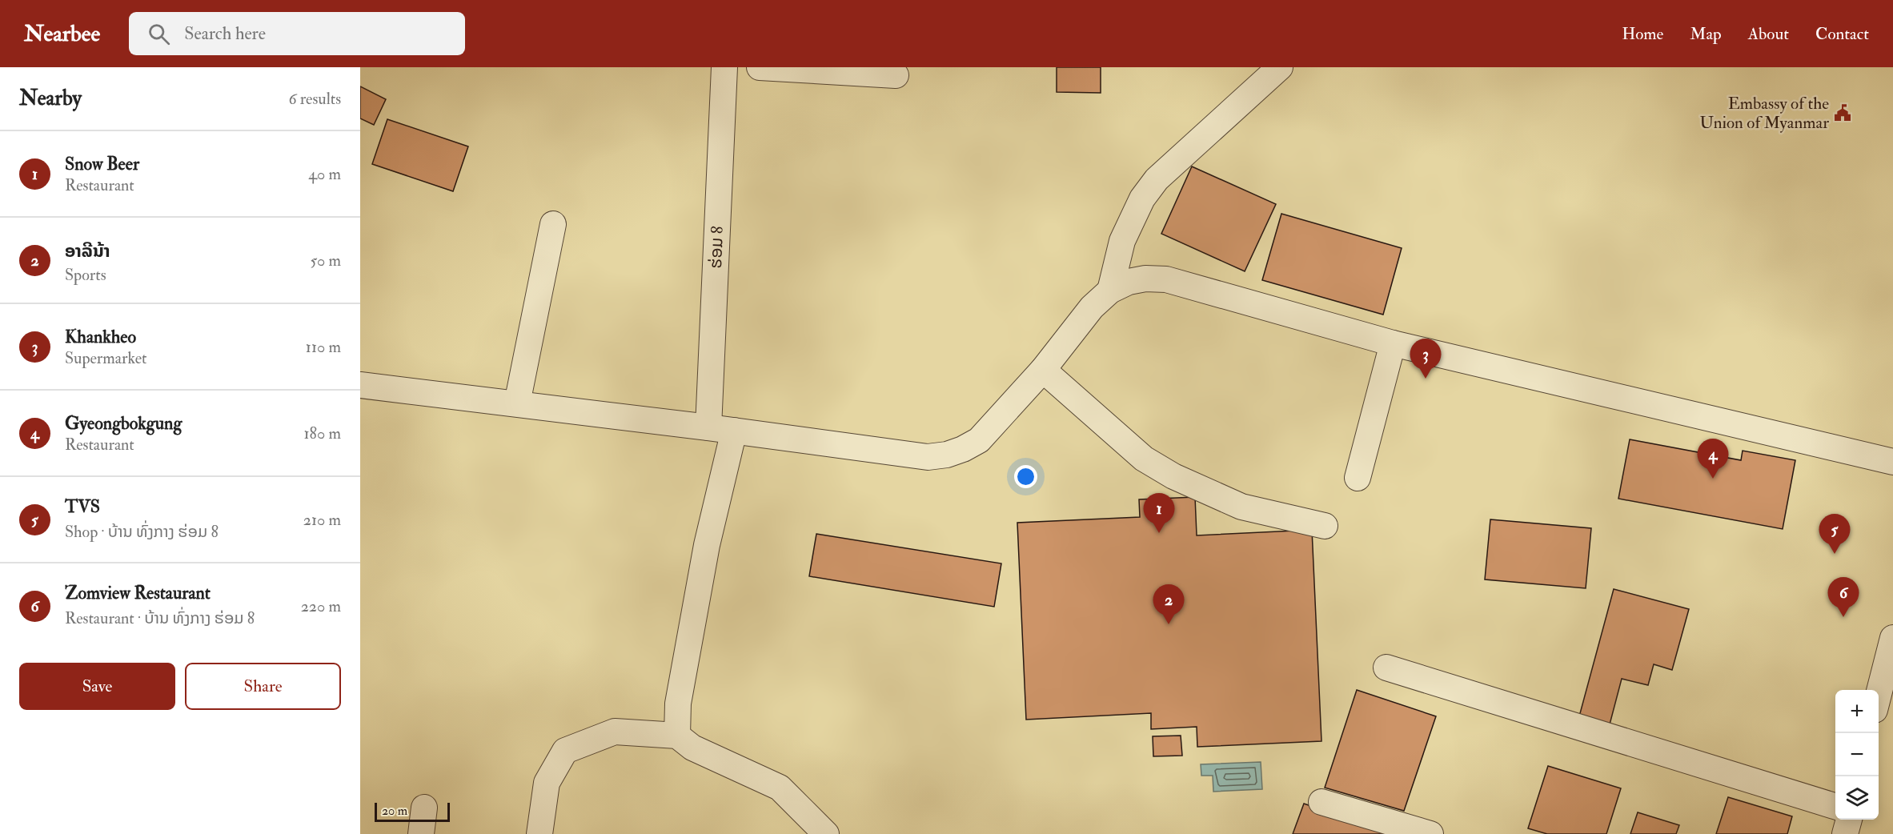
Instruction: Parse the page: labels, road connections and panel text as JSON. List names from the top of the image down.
{
  "streets": {
    "street": ["ຮ່ອມ 8"]
  },
  "places": {
    "public building": ["Embassy of the Union of Myanmar"]
  },
  "scale_bar": "20 m",
  "page": {
    "header": "Nearbee",
    "search": "Search here",
    "nav": [
      "Home",
      "Map",
      "About",
      "Contact"
    ],
    "heading": ["Nearby", "6 results"],
    "list": [
      {
        "mark": "1",
        "name": "Snow Beer",
        "note": "Restaurant",
        "value": "40 m"
      },
      {
        "mark": "2",
        "name": "ອາລີນ້າ",
        "note": "Sports",
        "value": "50 m"
      },
      {
        "mark": "3",
        "name": "Khankheo",
        "note": "Supermarket",
        "value": "110 m"
      },
      {
        "mark": "4",
        "name": "Gyeongbokgung",
        "note": "Restaurant",
        "value": "180 m"
      },
      {
        "mark": "5",
        "name": "TVS",
        "note": "Shop · ບ້ານ ທົ່ງກາງ ຮ່ອມ 8",
        "value": "210 m"
      },
      {
        "mark": "6",
        "name": "Zomview Restaurant",
        "note": "Restaurant · ບ້ານ ທົ່ງກາງ ຮ່ອມ 8",
        "value": "220 m"
      }
    ],
    "pins": [
      "3",
      "4",
      "1",
      "5",
      "6",
      "2"
    ],
    "buttons": ["Save", "Share"],
    "map_buttons": ["+", "−"],
    "scale": "20 m"
  }
}
